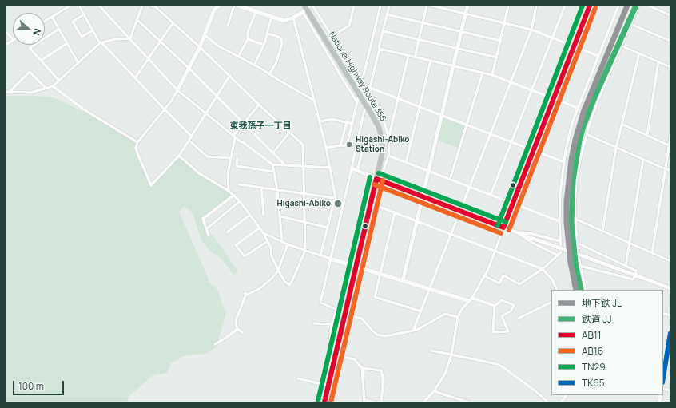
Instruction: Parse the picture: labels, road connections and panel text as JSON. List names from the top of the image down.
{
  "streets": {
    "highway": ["National Highway Route 356"]
  },
  "districts": ["東我孫子一丁目"],
  "places": ["Higashi-Abiko Station", "Higashi-Abiko"],
  "lines": [
    "metro line JL",
    "rail line JJ",
    "transit line AB11",
    "transit line TN29",
    "transit line AB16",
    "transit line TK65"
  ],
  "legend": [
    "地下鉄 JL",
    "鉄道 JJ",
    "AB11",
    "AB16",
    "TN29",
    "TK65"
  ],
  "scale_bar": "100 m",
  "north": "right"
}
